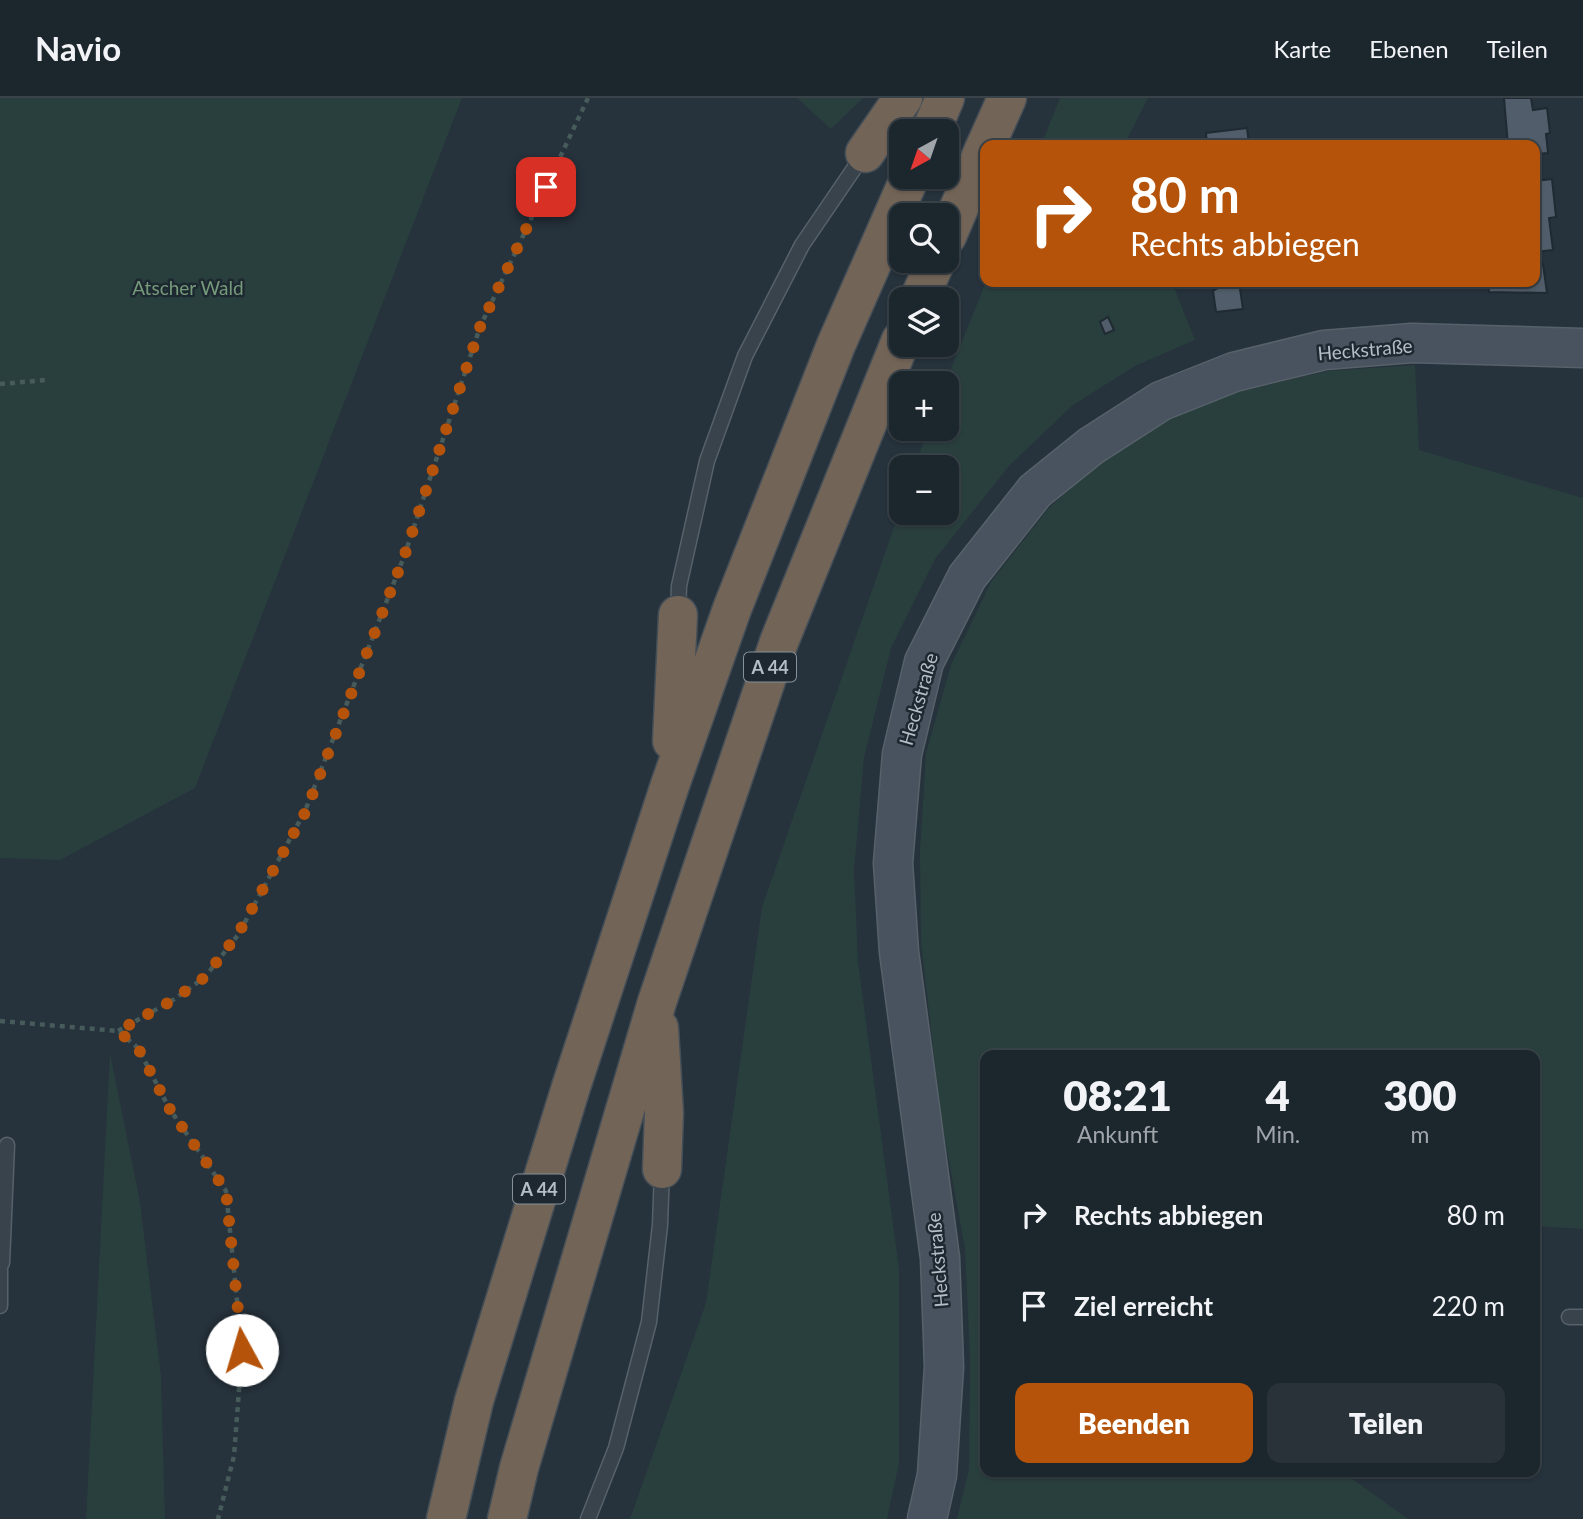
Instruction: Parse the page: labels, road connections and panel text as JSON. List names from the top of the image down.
{
  "streets": {
    "highway": ["A 44"],
    "main road": ["Heckstraße"]
  },
  "parks": ["Atscher Wald"],
  "north": "bottom left",
  "page": {
    "header": "Navio",
    "nav": ["Karte", "Ebenen", "Teilen"],
    "map_buttons": ["+", "−"],
    "turn": ["80 m", "Rechts abbiegen"],
    "eta": [
      "08:21",
      "Ankunft",
      "4",
      "Min.",
      "300",
      "m"
    ],
    "list": [
      {
        "name": "Rechts abbiegen",
        "value": "80 m"
      },
      {
        "name": "Ziel erreicht",
        "value": "220 m"
      }
    ],
    "buttons": ["Beenden", "Teilen"]
  }
}
